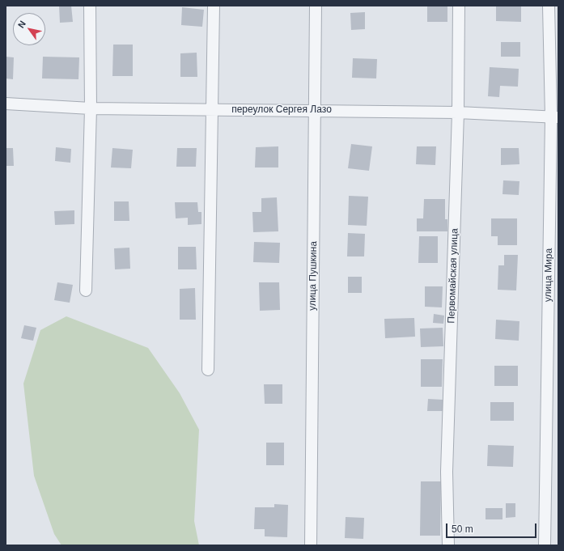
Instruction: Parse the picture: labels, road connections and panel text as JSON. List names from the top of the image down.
{
  "streets": {
    "street": [
      "переулок Сергея Лазо",
      "улица Мира",
      "улица Пушкина",
      "Первомайская улица"
    ]
  },
  "crossings": [
    ["переулок Сергея Лазо", "улица Мира"],
    ["переулок Сергея Лазо", "улица Пушкина"],
    ["переулок Сергея Лазо", "Первомайская улица"]
  ],
  "scale_bar": "50 m",
  "north": "top left"
}
